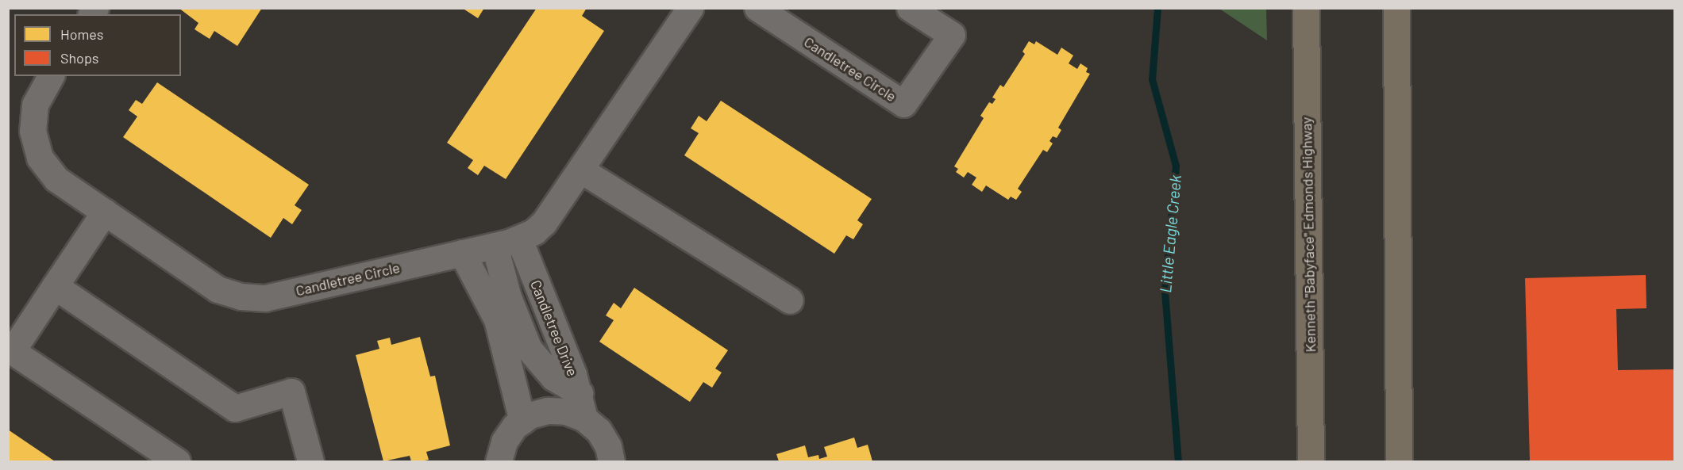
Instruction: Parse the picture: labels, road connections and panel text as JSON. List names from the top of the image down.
{
  "streets": {
    "highway": ["Kenneth \"Babyface\" Edmonds Highway"],
    "street": ["Candletree Circle", "Candletree Drive"]
  },
  "crossings": [
    ["Candletree Circle", "Candletree Drive"]
  ],
  "water": ["Little Eagle Creek"],
  "legend": ["Homes", "Shops"]
}
